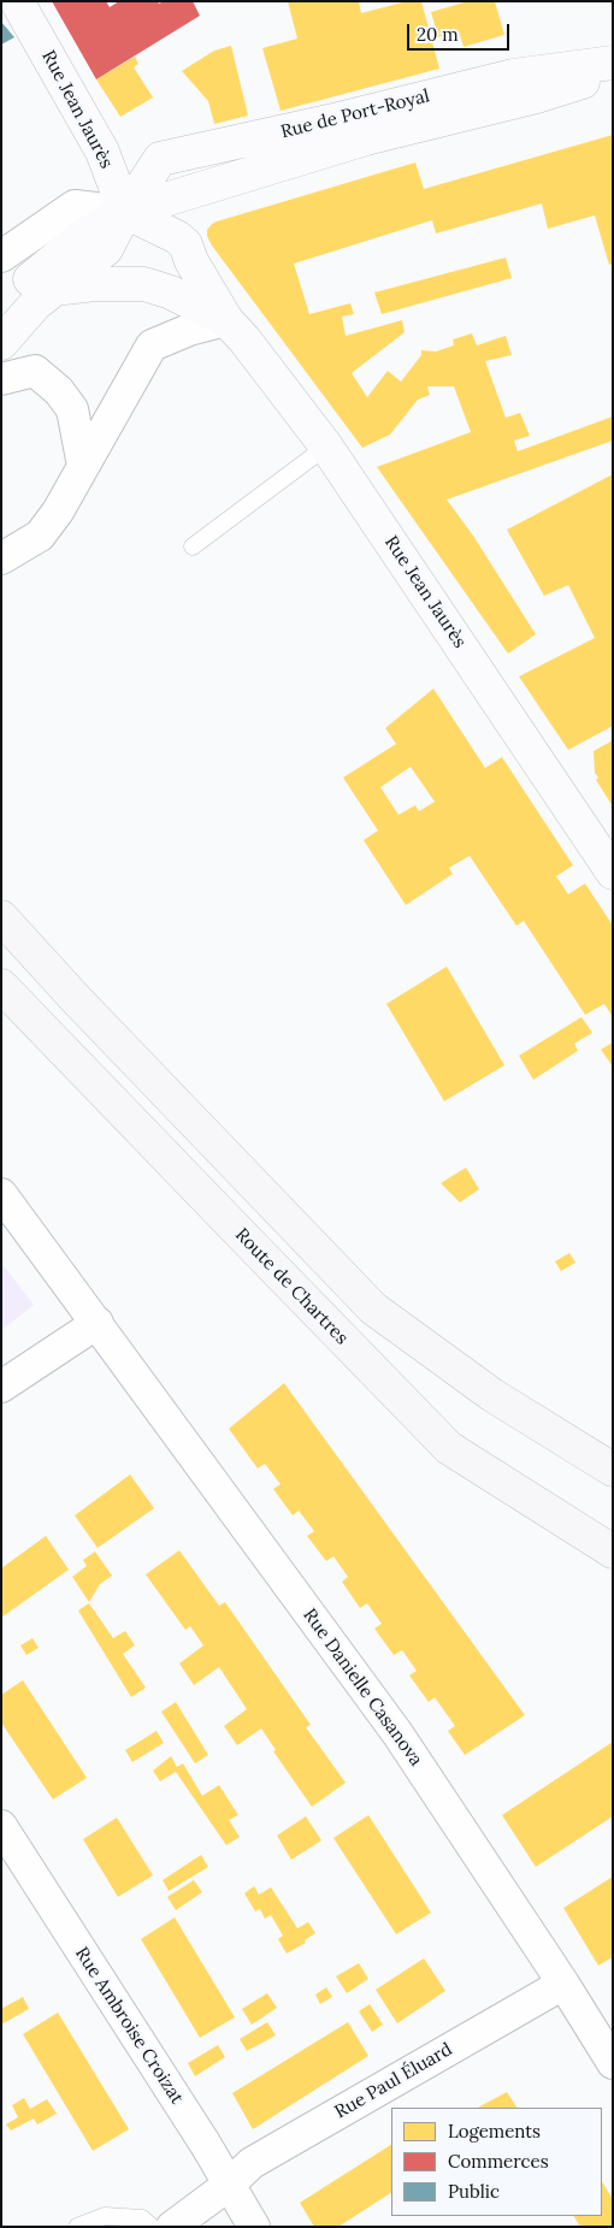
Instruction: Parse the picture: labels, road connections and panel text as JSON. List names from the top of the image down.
{
  "streets": {
    "main road": ["Rue Jean Jaurès", "Rue de Port-Royal", "Route de Chartres"],
    "street": ["Rue Danielle Casanova", "Rue Ambroise Croizat", "Rue Paul Éluard"]
  },
  "crossings": [
    ["Rue Jean Jaurès", "Rue de Port-Royal"],
    ["Rue Danielle Casanova", "Rue Paul Éluard"],
    ["Rue Ambroise Croizat", "Rue Paul Éluard"]
  ],
  "legend": ["Logements", "Commerces", "Public"],
  "scale_bar": "20 m"
}
